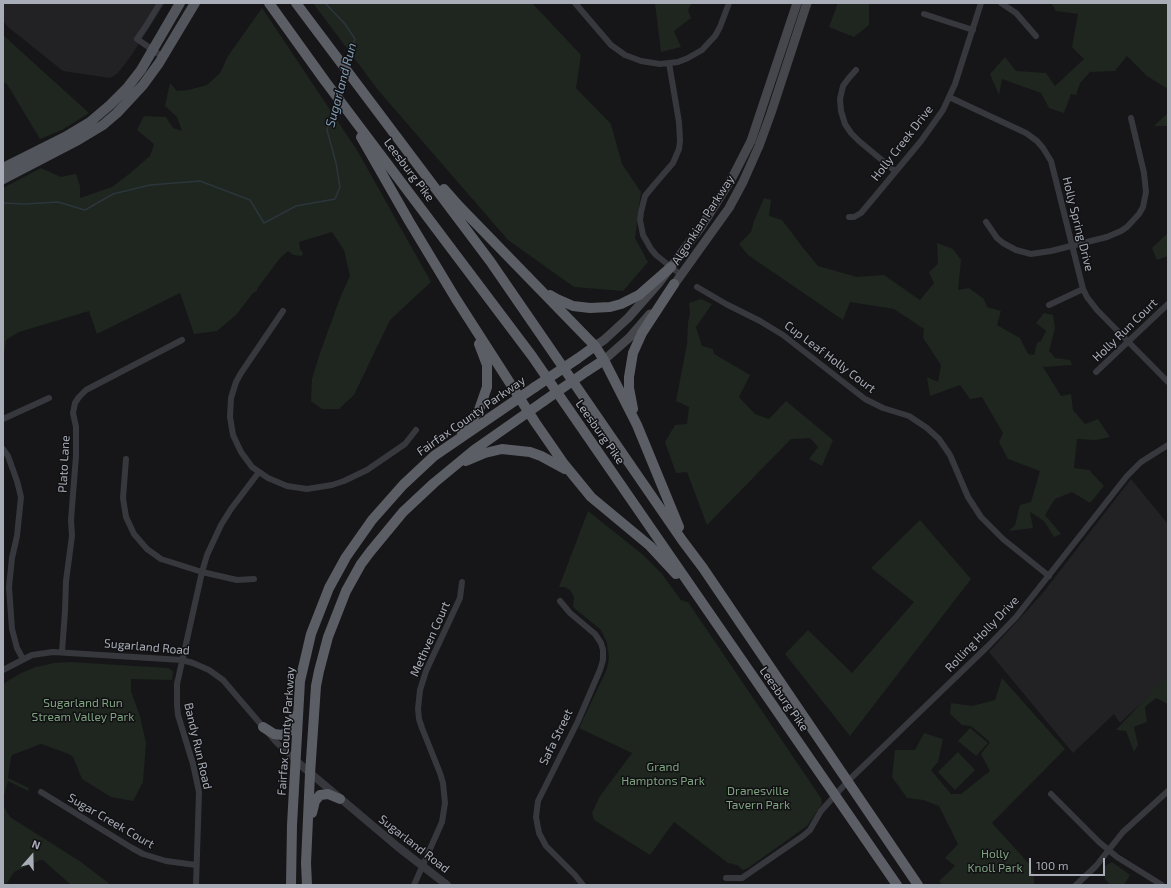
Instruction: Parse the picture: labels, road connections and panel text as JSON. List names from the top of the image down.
{
  "streets": {
    "highway": ["Leesburg Pike", "Fairfax County Parkway"],
    "main road": ["Algonkian Parkway"],
    "street": [
      "Holly Creek Drive",
      "Holly Spring Drive",
      "Holly Run Court",
      "Cup Leaf Holly Court",
      "Plato Lane",
      "Rolling Holly Drive",
      "Methven Court",
      "Sugarland Road",
      "Safa Street",
      "Bandy Run Road",
      "Sugar Creek Court"
    ]
  },
  "crossings": [
    ["Holly Creek Drive", "Holly Spring Drive"],
    ["Leesburg Pike", "Rolling Holly Drive"],
    ["Algonkian Parkway", "Fairfax County Parkway"],
    ["Holly Spring Drive", "Holly Run Court"],
    ["Cup Leaf Holly Court", "Rolling Holly Drive"],
    ["Fairfax County Parkway", "Sugarland Road"],
    ["Plato Lane", "Sugarland Road"],
    ["Methven Court", "Sugarland Road"],
    ["Sugarland Road", "Bandy Run Road"],
    ["Bandy Run Road", "Sugar Creek Court"]
  ],
  "water": ["Sugarland Run"],
  "parks": [
    "Sugarland Run Stream Valley Park",
    "Grand Hamptons Park",
    "Dranesville Tavern Park",
    "Holly Knoll Park"
  ],
  "scale_bar": "100 m",
  "north": "top"
}
